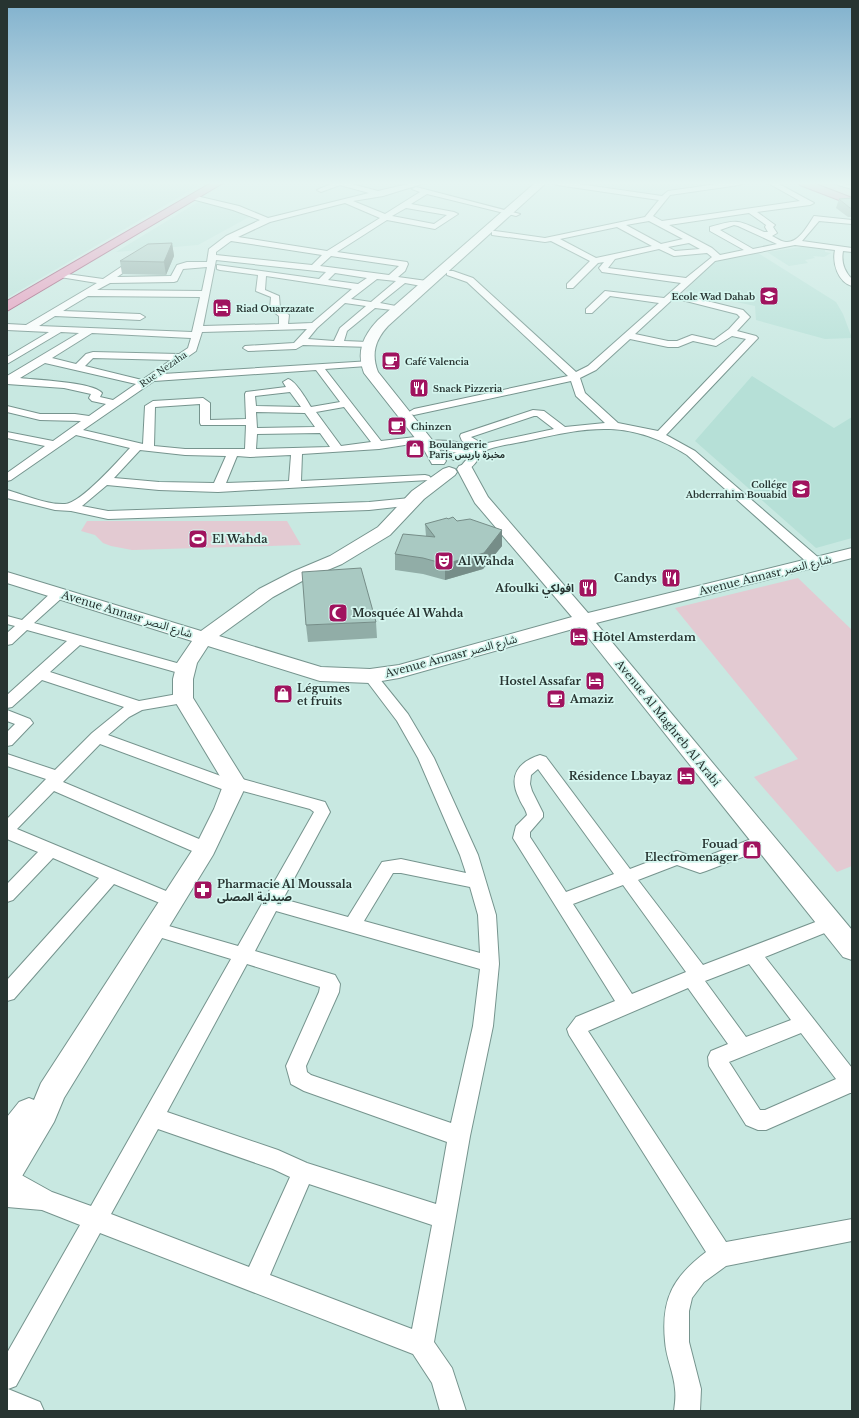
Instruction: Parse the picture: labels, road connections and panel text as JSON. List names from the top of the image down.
{
  "streets": {
    "main road": ["Avenue Annasr شارع النصر", "Avenue Al Maghreb Al Arabi"],
    "street": ["Rue Nezaha"]
  },
  "crossings": [
    ["Avenue Annasr شارع النصر", "Avenue Al Maghreb Al Arabi"]
  ],
  "places": {
    "school or university": ["Ecole Wad Dahab", "Collége Abderrahim Bouabid"],
    "hotel": [
      "Riad Ouarzazate",
      "Hôtel Amsterdam",
      "Hostel Assafar",
      "Résidence Lbayaz"
    ],
    "cafe": ["Café Valencia", "Chinzen", "Amaziz"],
    "restaurant": ["Snack Pizzeria", "Candys", "Afoulki افولكي"],
    "shop": ["Boulangerie Paris مخبزة باريس", "Légumes et fruits", "Fouad Electromenager"],
    "sports": ["El Wahda"],
    "theatre": ["Al Wahda"],
    "mosque": ["Mosquée Al Wahda"],
    "pharmacy": ["Pharmacie Al Moussala صيدلية المصلى"]
  }
}
